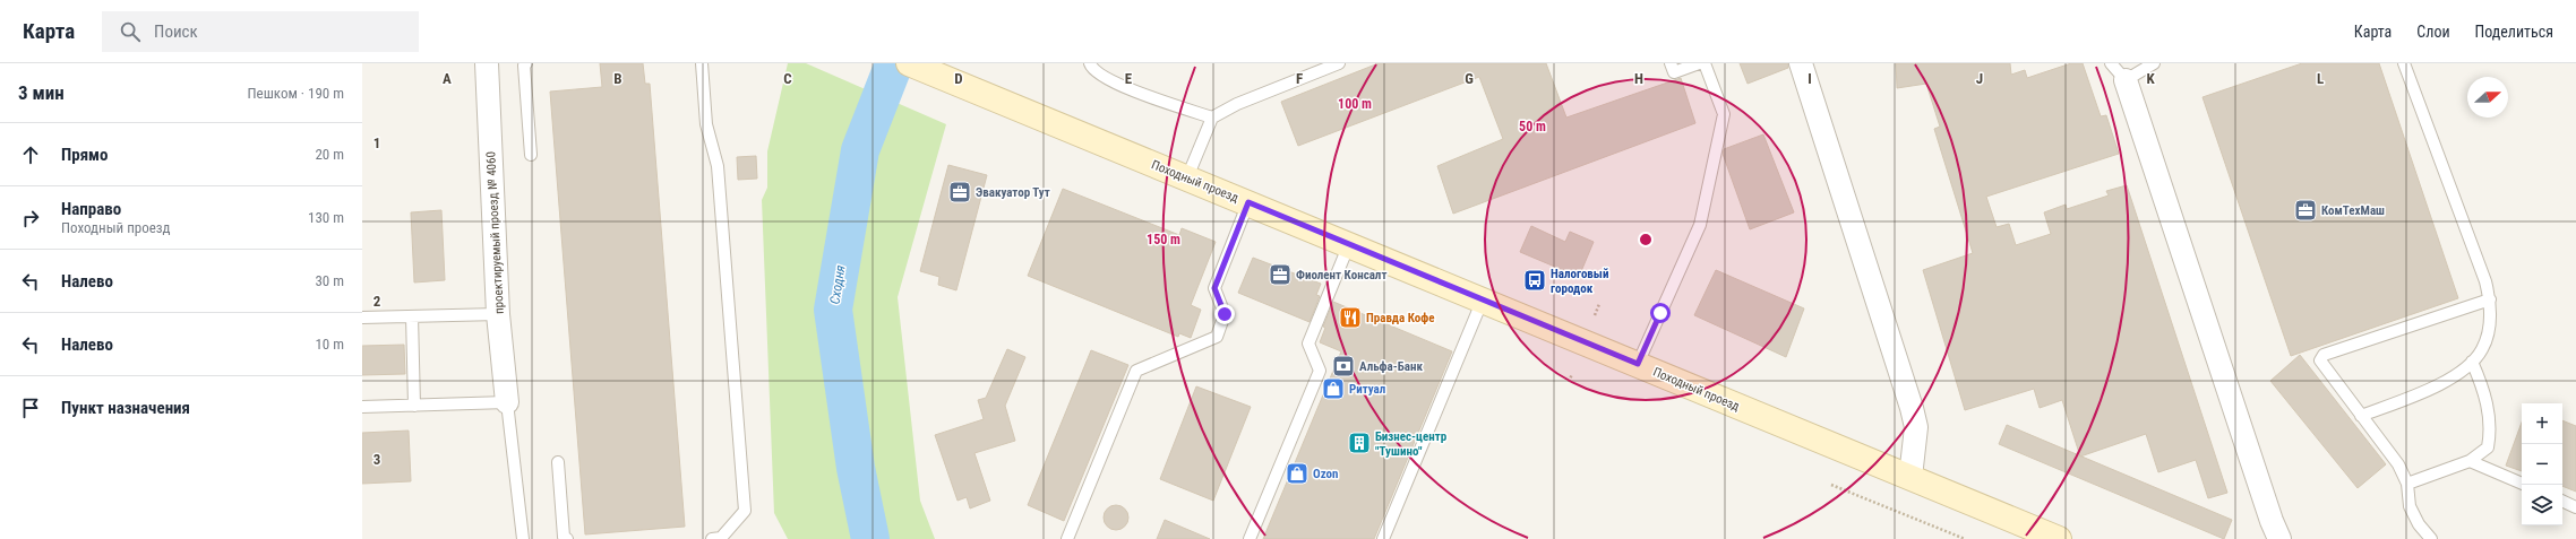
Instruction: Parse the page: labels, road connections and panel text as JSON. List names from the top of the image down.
{
  "streets": {
    "main road": ["Походный проезд"],
    "street": ["проектируемый проезд № 4060"]
  },
  "water": ["Сходня"],
  "places": {
    "office": ["Эвакуатор Тут", "КомТехМаш", "Фиолент Консалт"],
    "bus stop": ["Налоговый городок"],
    "restaurant": ["Правда Кофе"],
    "bank": ["Альфа-Банк"],
    "shop": ["Ритуал", "Ozon"],
    "building": ["Бизнес-центр \"Тушино\""]
  },
  "north": "right",
  "page": {
    "header": "Карта",
    "search": "Поиск",
    "nav": ["Карта", "Слои", "Поделиться"],
    "heading": ["3 мин", "Пешком · 190 m"],
    "list": [
      ["Прямо", "20 m"],
      ["Направо", "Походный проезд", "130 m"],
      ["Налево", "30 m"],
      ["Налево", "10 m"],
      "Пункт назначения"
    ],
    "map_buttons": ["+", "−"]
  },
  "grid": {
    "columns": [
      "A",
      "B",
      "C",
      "D",
      "E",
      "F",
      "G",
      "H",
      "I",
      "J",
      "K",
      "L"
    ],
    "rows": ["1", "2", "3"]
  },
  "rings": ["100 m", "50 m", "150 m"]
}
